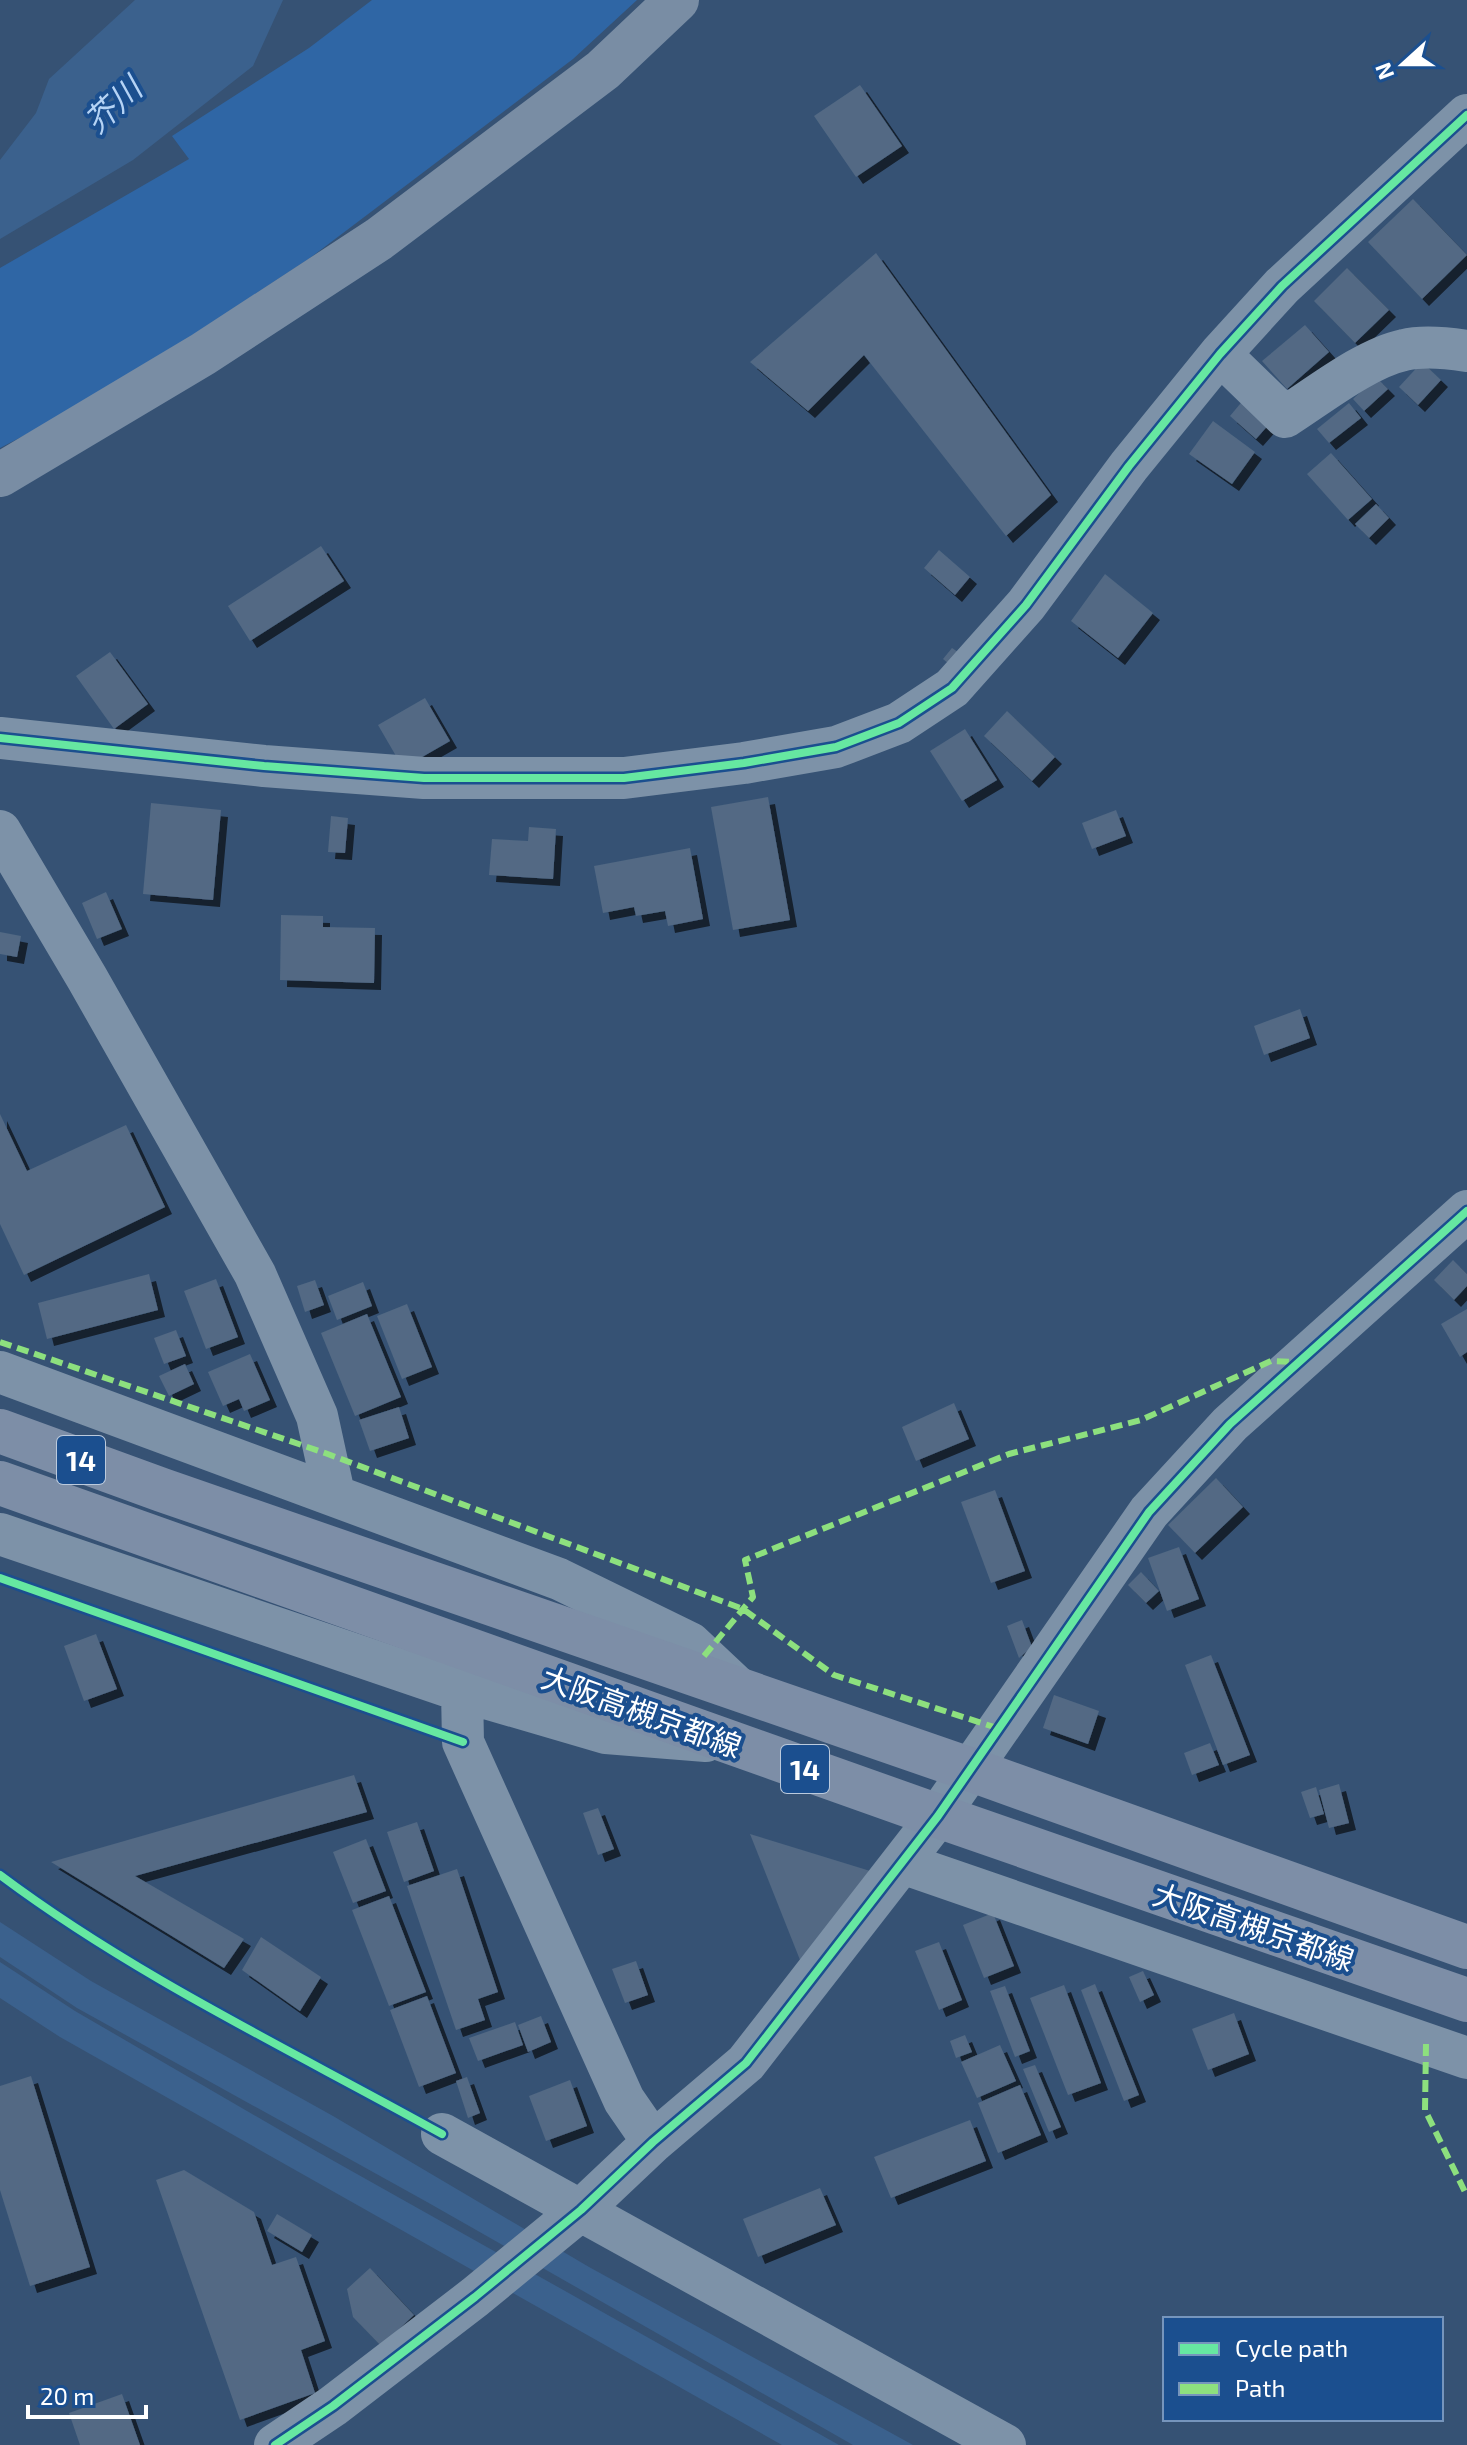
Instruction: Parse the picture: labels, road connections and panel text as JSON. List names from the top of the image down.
{
  "streets": {
    "main road": ["14", "大阪高槻京都線"]
  },
  "water": ["芥川"],
  "legend": ["Cycle path", "Path"],
  "scale_bar": "20 m",
  "north": "left"
}
